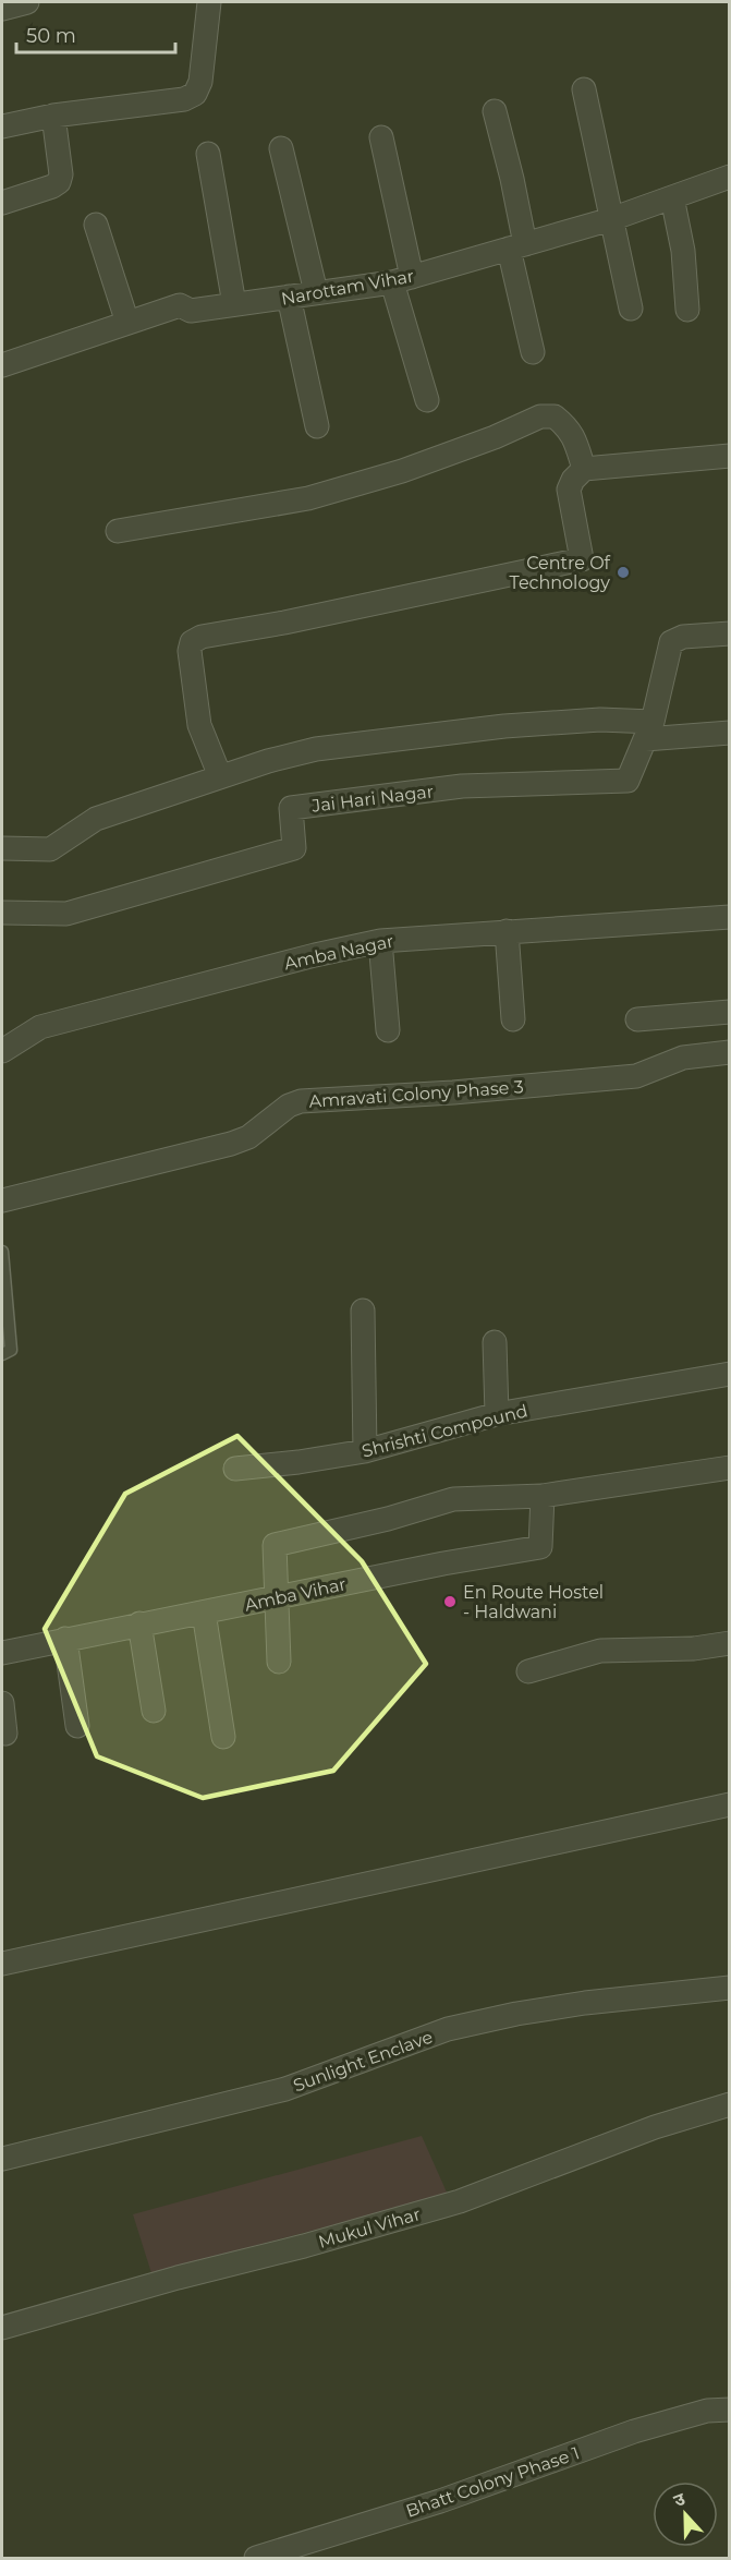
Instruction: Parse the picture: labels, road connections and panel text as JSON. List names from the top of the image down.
{
  "streets": {
    "street": [
      "Narottam Vihar",
      "Jai Hari Nagar",
      "Amba Nagar",
      "Amravati Colony Phase 3",
      "Shrishti Compound",
      "Amba Vihar",
      "Sunlight Enclave",
      "Mukul Vihar",
      "Bhatt Colony Phase 1"
    ]
  },
  "places": ["Centre Of Technology", "En Route Hostel - Haldwani"],
  "scale_bar": "50 m",
  "north": "top"
}
